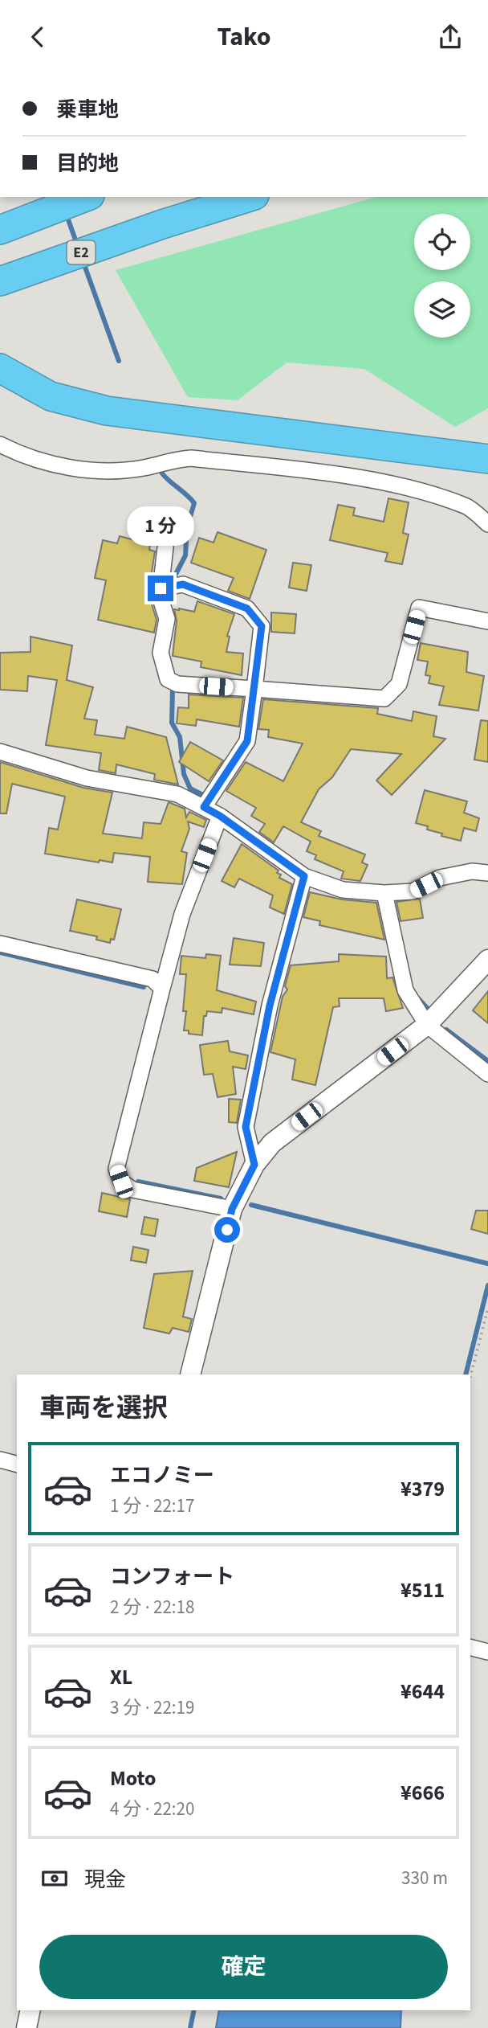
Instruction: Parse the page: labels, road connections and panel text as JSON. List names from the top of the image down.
{
  "streets": {
    "highway": ["E2"]
  },
  "page": {
    "header": "Tako",
    "banner": ["乗車地", "目的地"],
    "bubble": "1 分",
    "heading": "車両を選択",
    "list": [
      {
        "name": "エコノミー",
        "note": "1 分 · 22:17",
        "value": "¥379"
      },
      {
        "name": "コンフォート",
        "note": "2 分 · 22:18",
        "value": "¥511"
      },
      {
        "name": "XL",
        "note": "3 分 · 22:19",
        "value": "¥644"
      },
      {
        "name": "Moto",
        "note": "4 分 · 22:20",
        "value": "¥666"
      }
    ],
    "pay": ["現金", "330 m"],
    "buttons": "確定"
  }
}
